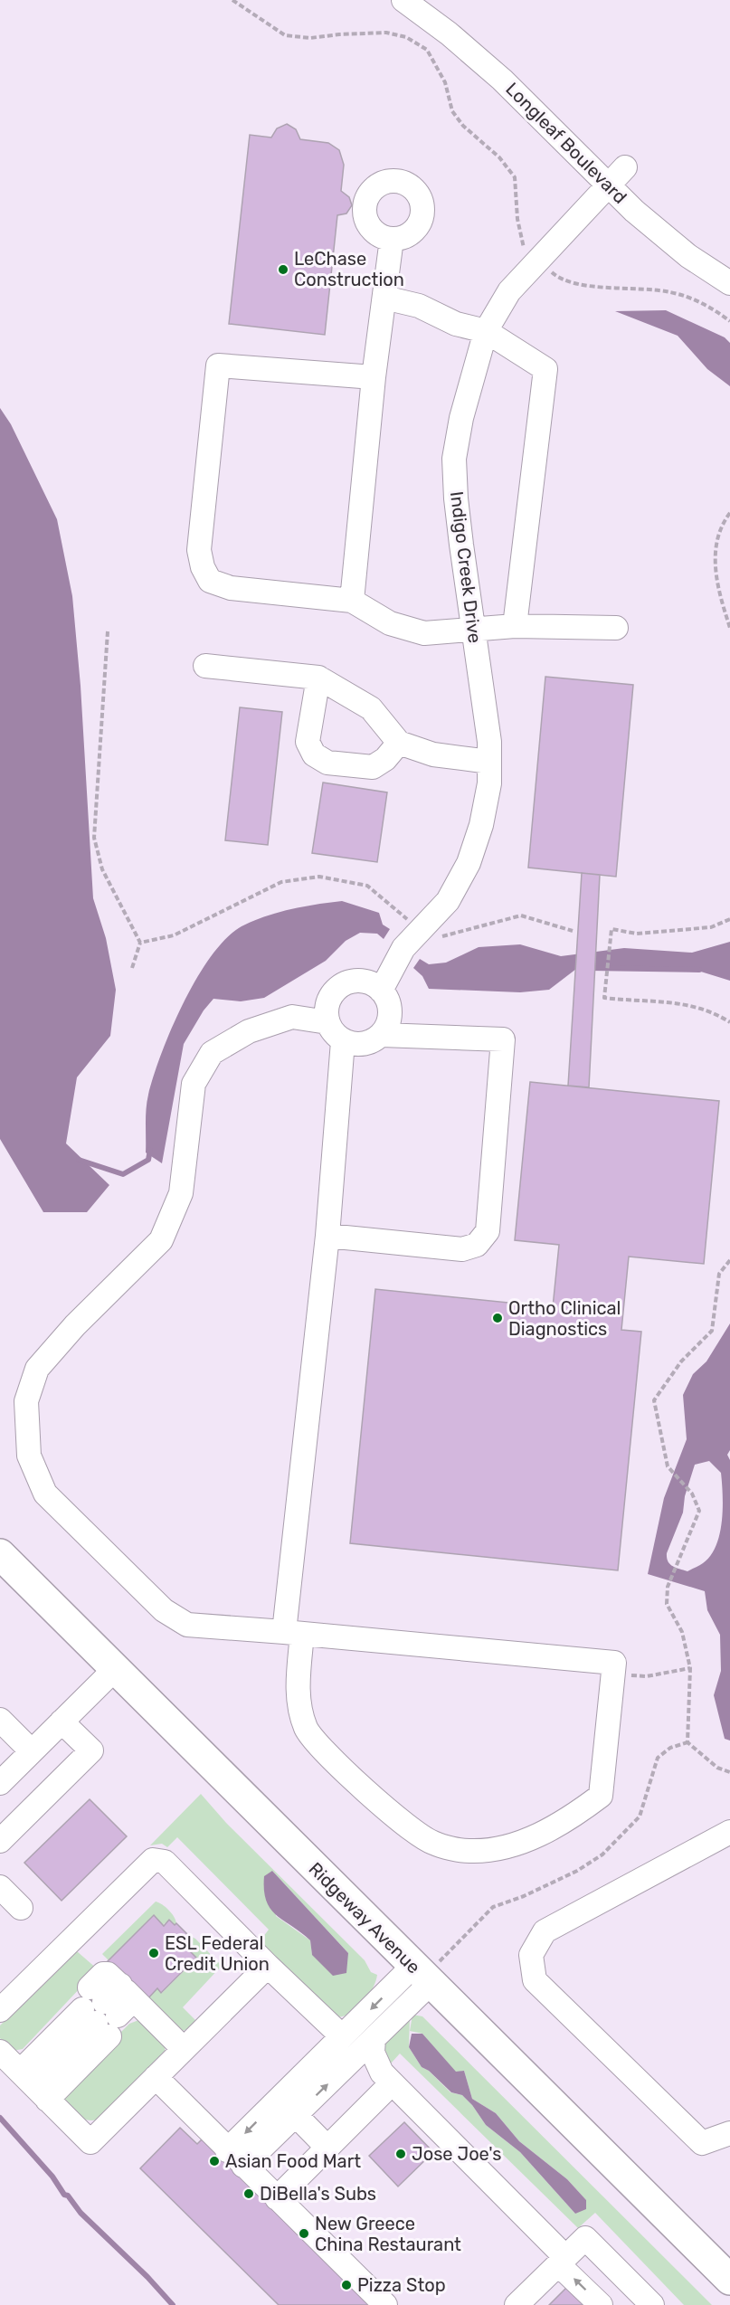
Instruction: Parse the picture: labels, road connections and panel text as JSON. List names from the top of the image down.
{
  "streets": {
    "main road": ["Ridgeway Avenue"],
    "street": ["Longleaf Boulevard", "Indigo Creek Drive"]
  },
  "crossings": [
    ["Longleaf Boulevard", "Indigo Creek Drive"]
  ],
  "places": [
    "LeChase Construction",
    "Ortho Clinical Diagnostics",
    "ESL Federal Credit Union",
    "Jose Joe's",
    "Asian Food Mart",
    "DiBella's Subs",
    "New Greece China Restaurant",
    "Pizza Stop"
  ]
}
